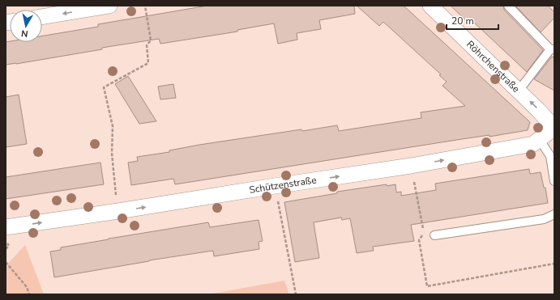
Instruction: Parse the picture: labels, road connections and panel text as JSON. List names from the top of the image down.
{
  "streets": {
    "street": ["Röhrchenstraße", "Schützenstraße"]
  },
  "crossings": [
    ["Röhrchenstraße", "Schützenstraße"]
  ],
  "one_way": ["Schützenstraße"],
  "scale_bar": "20 m",
  "north": "bottom"
}
